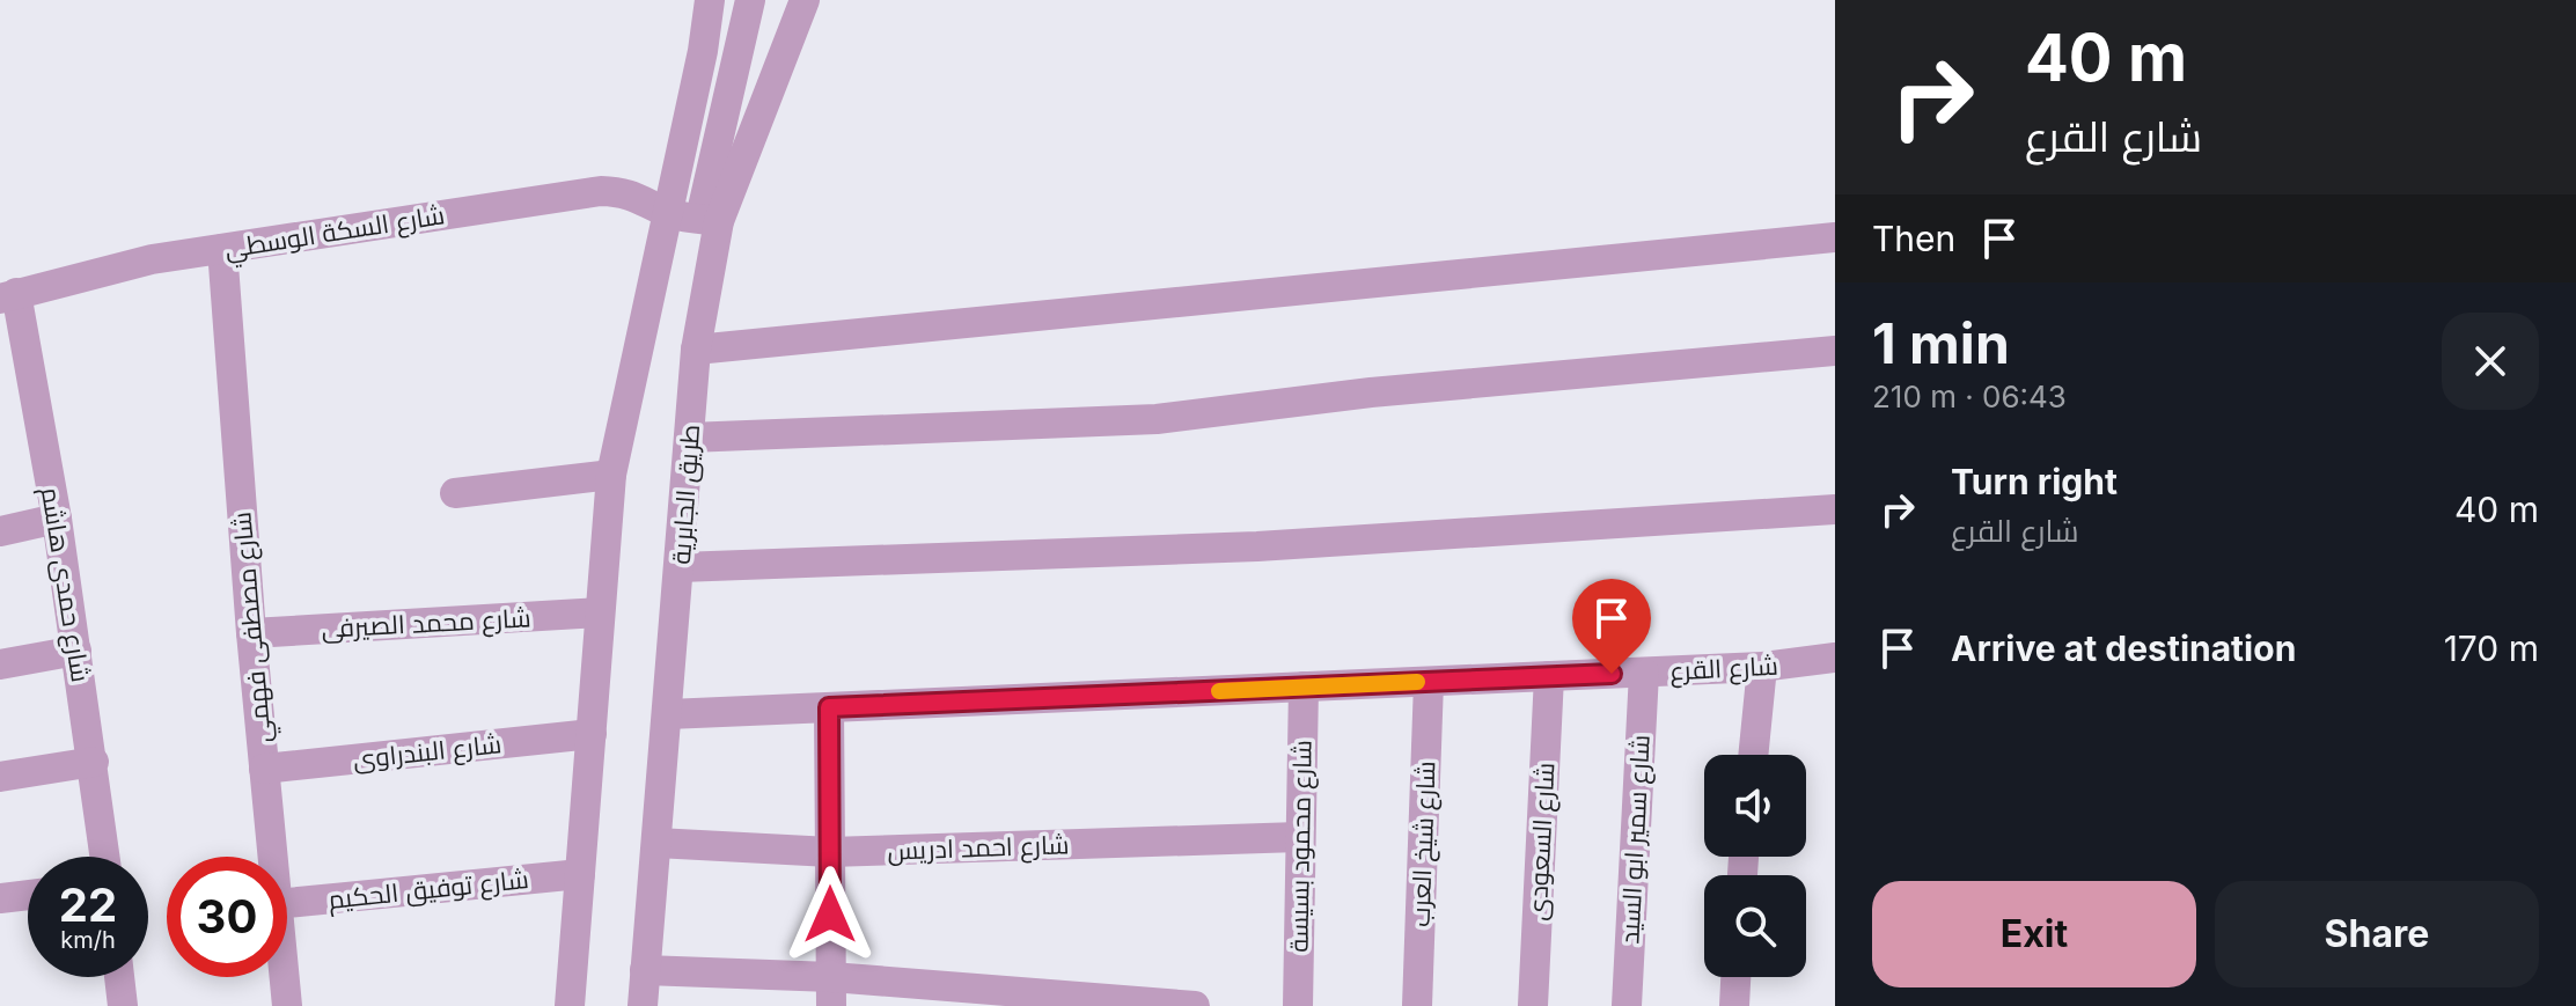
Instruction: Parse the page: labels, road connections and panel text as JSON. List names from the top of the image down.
{
  "streets": {
    "street": [
      "شارع السكة الوسطي",
      "طريق الجابرية",
      "شارع حمدى هاشم",
      "شارع محمد الصيرفى",
      "شارع مصطفى فهمي",
      "شارع القرع",
      "شارع البندراوى",
      "شارع سمير ابو السيد",
      "شارع السعودى",
      "شارع شيخ العرب",
      "شارع محمود بسيسة",
      "شارع احمد ادريس",
      "شارع توفيق الحكيم"
    ]
  },
  "crossings": [
    ["شارع السكة الوسطي", "طريق الجابرية"],
    ["شارع السكة الوسطي", "شارع حمدى هاشم"],
    ["شارع السكة الوسطي", "شارع مصطفى فهمي"],
    ["طريق الجابرية", "شارع القرع"],
    ["طريق الجابرية", "شارع احمد ادريس"],
    ["شارع محمد الصيرفى", "شارع مصطفى فهمي"],
    ["شارع مصطفى فهمي", "شارع البندراوى"],
    ["شارع القرع", "شارع سمير ابو السيد"],
    ["شارع القرع", "شارع السعودى"],
    ["شارع القرع", "شارع شيخ العرب"],
    ["شارع القرع", "شارع محمود بسيسة"],
    ["شارع محمود بسيسة", "شارع احمد ادريس"]
  ],
  "page": {
    "turn": ["40 m", "شارع القرع"],
    "then": "Then",
    "heading": ["1 min", "210 m · 06:43"],
    "list": [
      {
        "name": "Turn right",
        "note": "شارع القرع",
        "value": "40 m"
      },
      {
        "name": "Arrive at destination",
        "value": "170 m"
      }
    ],
    "speed": "22 km/h",
    "limit": "30",
    "buttons": ["Exit", "Share"]
  }
}
